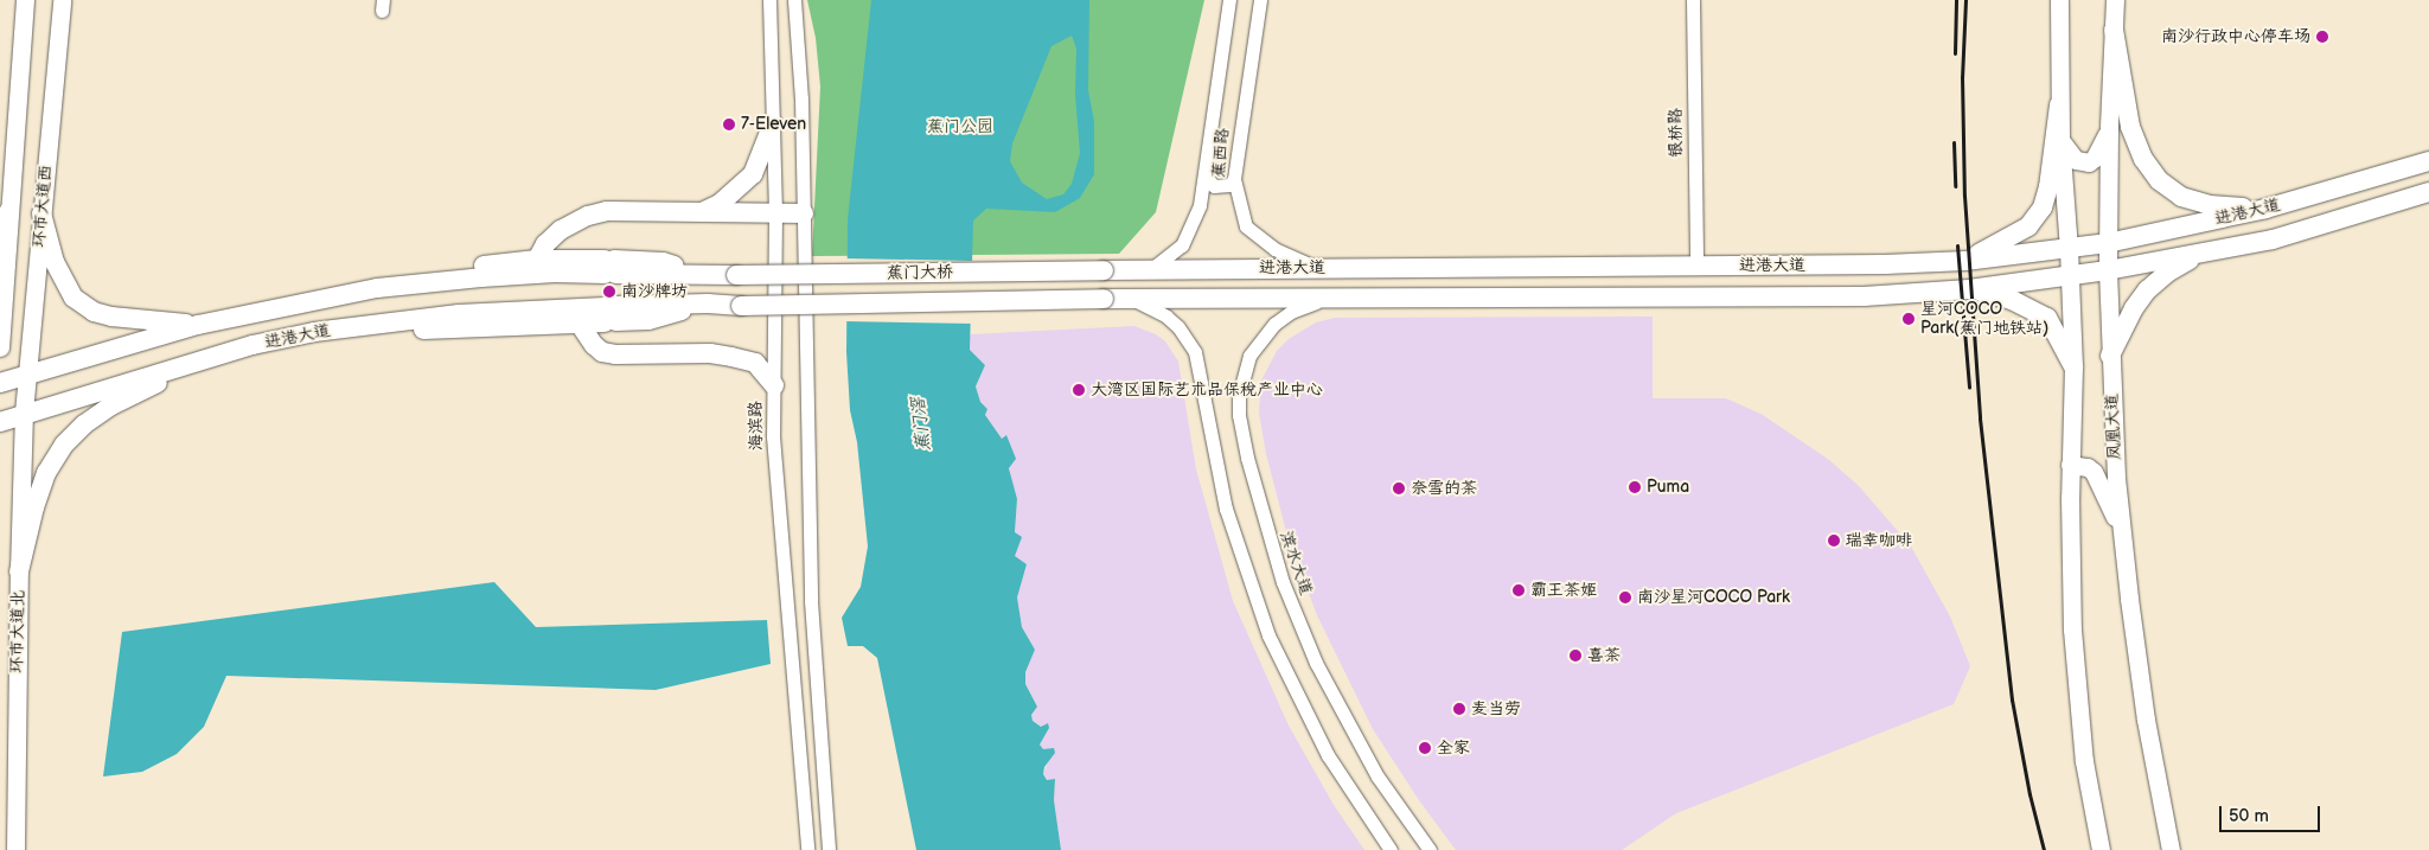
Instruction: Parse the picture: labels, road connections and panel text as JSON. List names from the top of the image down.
{
  "streets": {
    "highway": ["进港大道", "蕉门大桥"],
    "main road": ["环市大道西", "凤凰大道", "环市大道北"],
    "street": [
      "银桥路",
      "蕉西路",
      "海滨路",
      "滨水大道"
    ]
  },
  "crossings": [
    ["银桥路", "进港大道"],
    ["蕉西路", "进港大道"],
    ["环市大道西", "进港大道"],
    ["环市大道西", "环市大道北"],
    ["进港大道", "蕉门大桥"],
    ["进港大道", "凤凰大道"],
    ["进港大道", "滨水大道"],
    ["进港大道", "环市大道北"]
  ],
  "water": ["蕉门滘"],
  "parks": ["蕉门公园"],
  "places": [
    "南沙行政中心停车场",
    "7-Eleven",
    "南沙牌坊",
    "星河COCO Park(蕉门地铁站)",
    "大湾区国际艺术品保税产业中心",
    "Puma",
    "奈雪的茶",
    "瑞幸咖啡",
    "霸王茶姬",
    "南沙星河COCO Park",
    "喜茶",
    "麦当劳",
    "全家"
  ],
  "scale_bar": "50 m"
}
